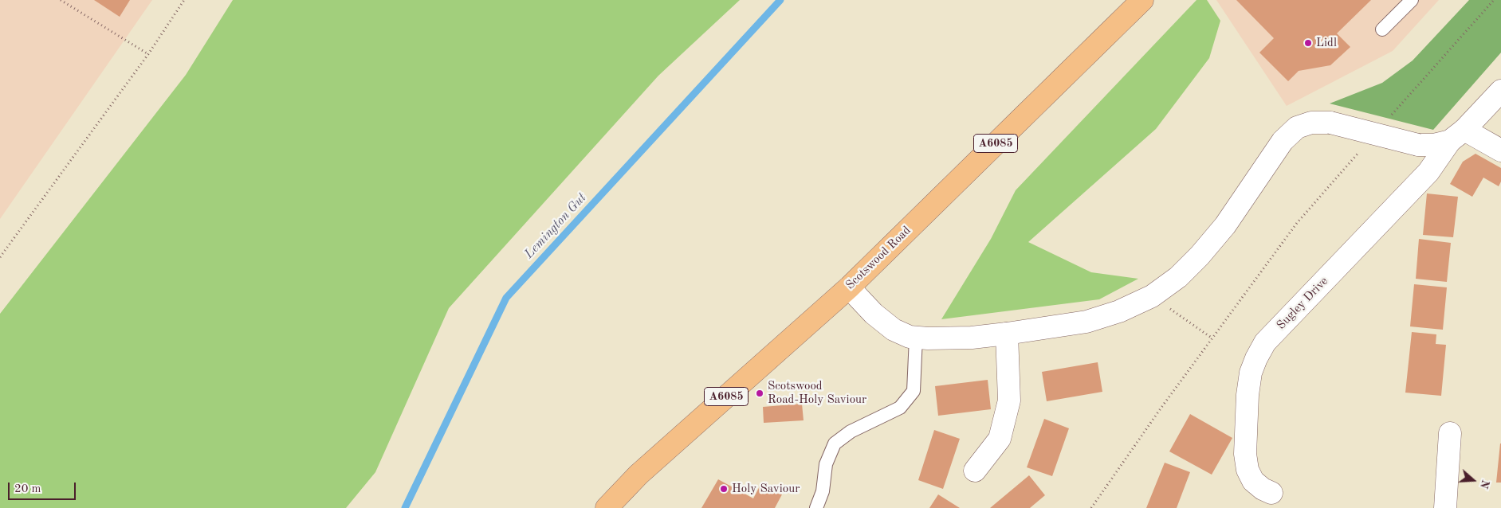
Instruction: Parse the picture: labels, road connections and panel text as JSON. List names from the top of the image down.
{
  "streets": {
    "main road": ["A6085", "Scotswood Road"],
    "street": ["Sugley Drive"]
  },
  "water": ["Lemington Gut"],
  "places": ["Lidl", "Scotswood Road-Holy Saviour", "Holy Saviour"],
  "scale_bar": "20 m",
  "north": "right"
}
